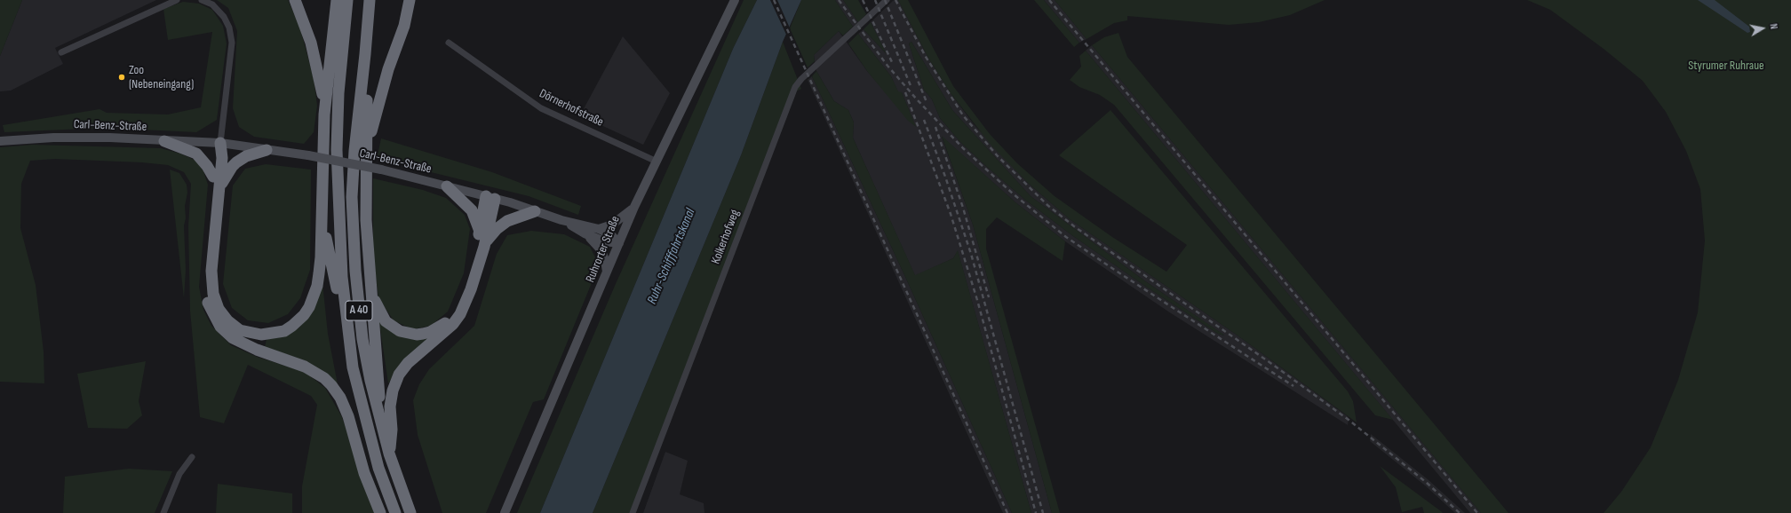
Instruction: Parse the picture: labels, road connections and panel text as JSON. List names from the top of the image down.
{
  "streets": {
    "highway": ["A 40"],
    "main road": ["Carl-Benz-Straße", "Ruhrorter Straße"],
    "street": ["Dörnerhofstraße", "Kolkerhofweg"]
  },
  "crossings": [
    ["Dörnerhofstraße", "Ruhrorter Straße"],
    ["Carl-Benz-Straße", "Ruhrorter Straße"]
  ],
  "water": ["Ruhr-Schifffahrtskanal"],
  "parks": ["Styrumer Ruhraue"],
  "places": ["Zoo (Nebeneingang)"],
  "north": "right"
}
